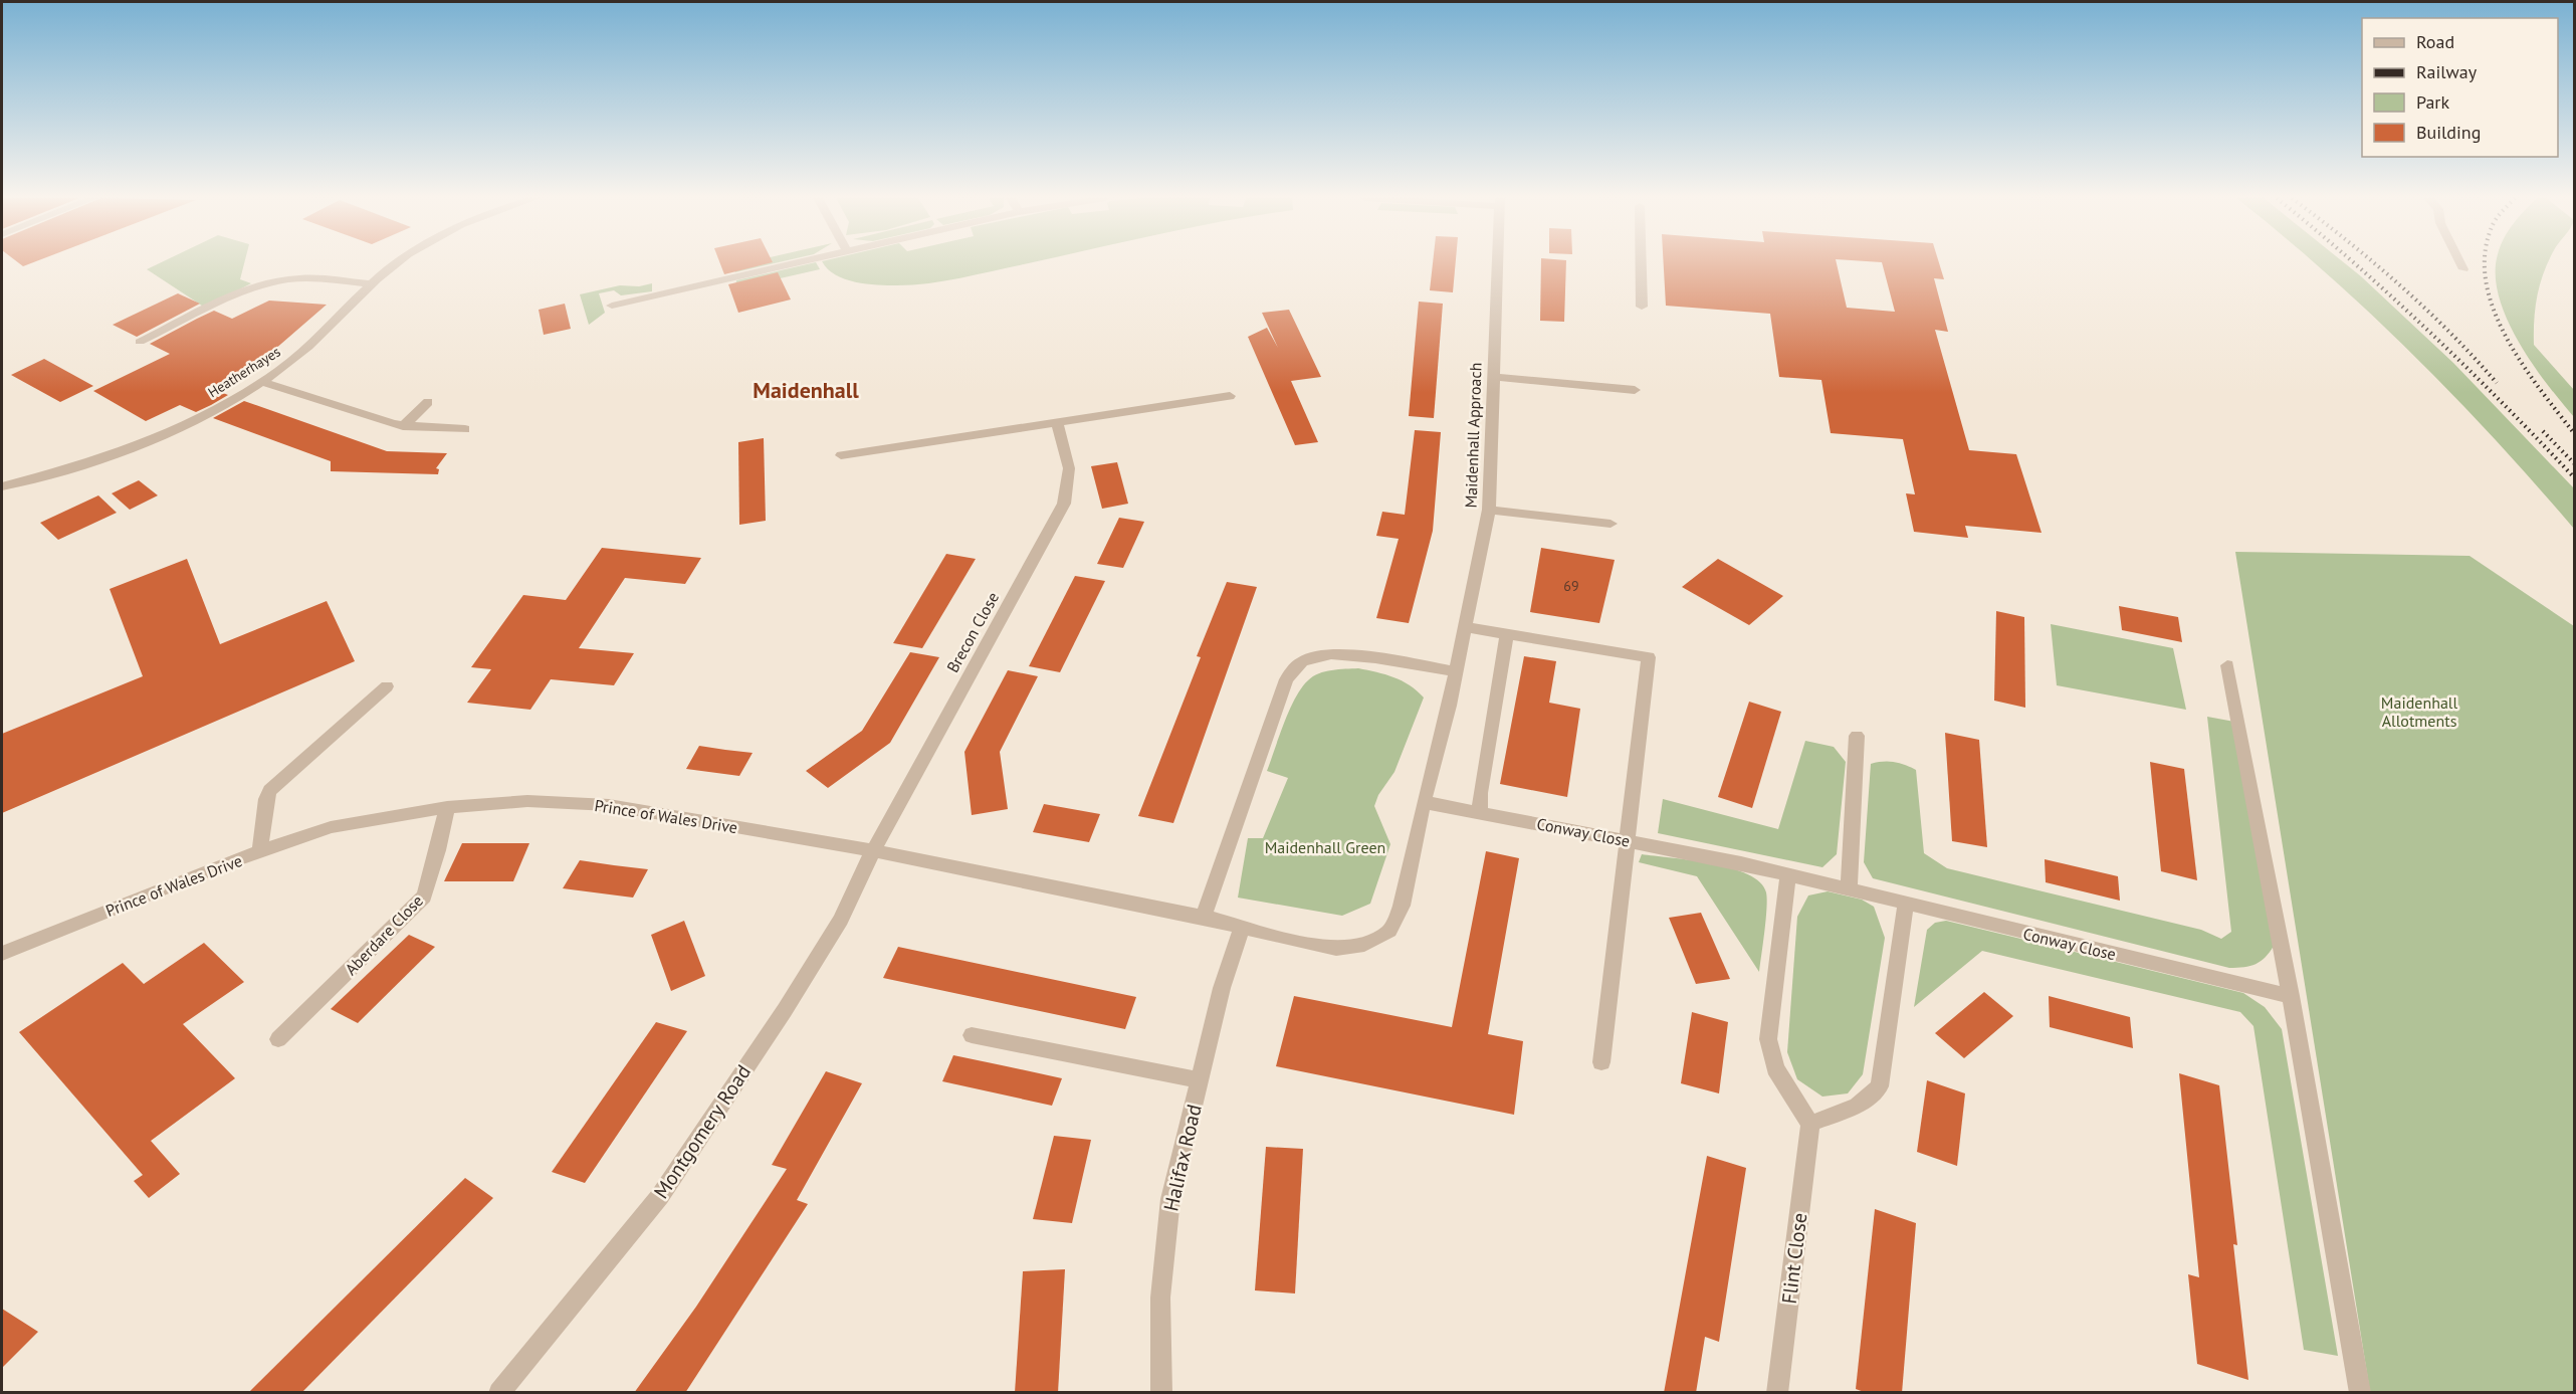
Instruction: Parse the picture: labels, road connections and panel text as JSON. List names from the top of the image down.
{
  "streets": {
    "street": [
      "Heatherhayes",
      "Maidenhall Approach",
      "Brecon Close",
      "Prince of Wales Drive",
      "Conway Close",
      "Aberdare Close",
      "Montgomery Road",
      "Halifax Road",
      "Flint Close"
    ]
  },
  "crossings": [
    ["Brecon Close", "Prince of Wales Drive"],
    ["Brecon Close", "Montgomery Road"],
    ["Prince of Wales Drive", "Aberdare Close"],
    ["Prince of Wales Drive", "Montgomery Road"]
  ],
  "districts": ["Maidenhall"],
  "parks": ["Maidenhall Allotments", "Maidenhall Green"],
  "house_numbers": ["69"],
  "legend": [
    "Road",
    "Railway",
    "Park",
    "Building"
  ]
}
